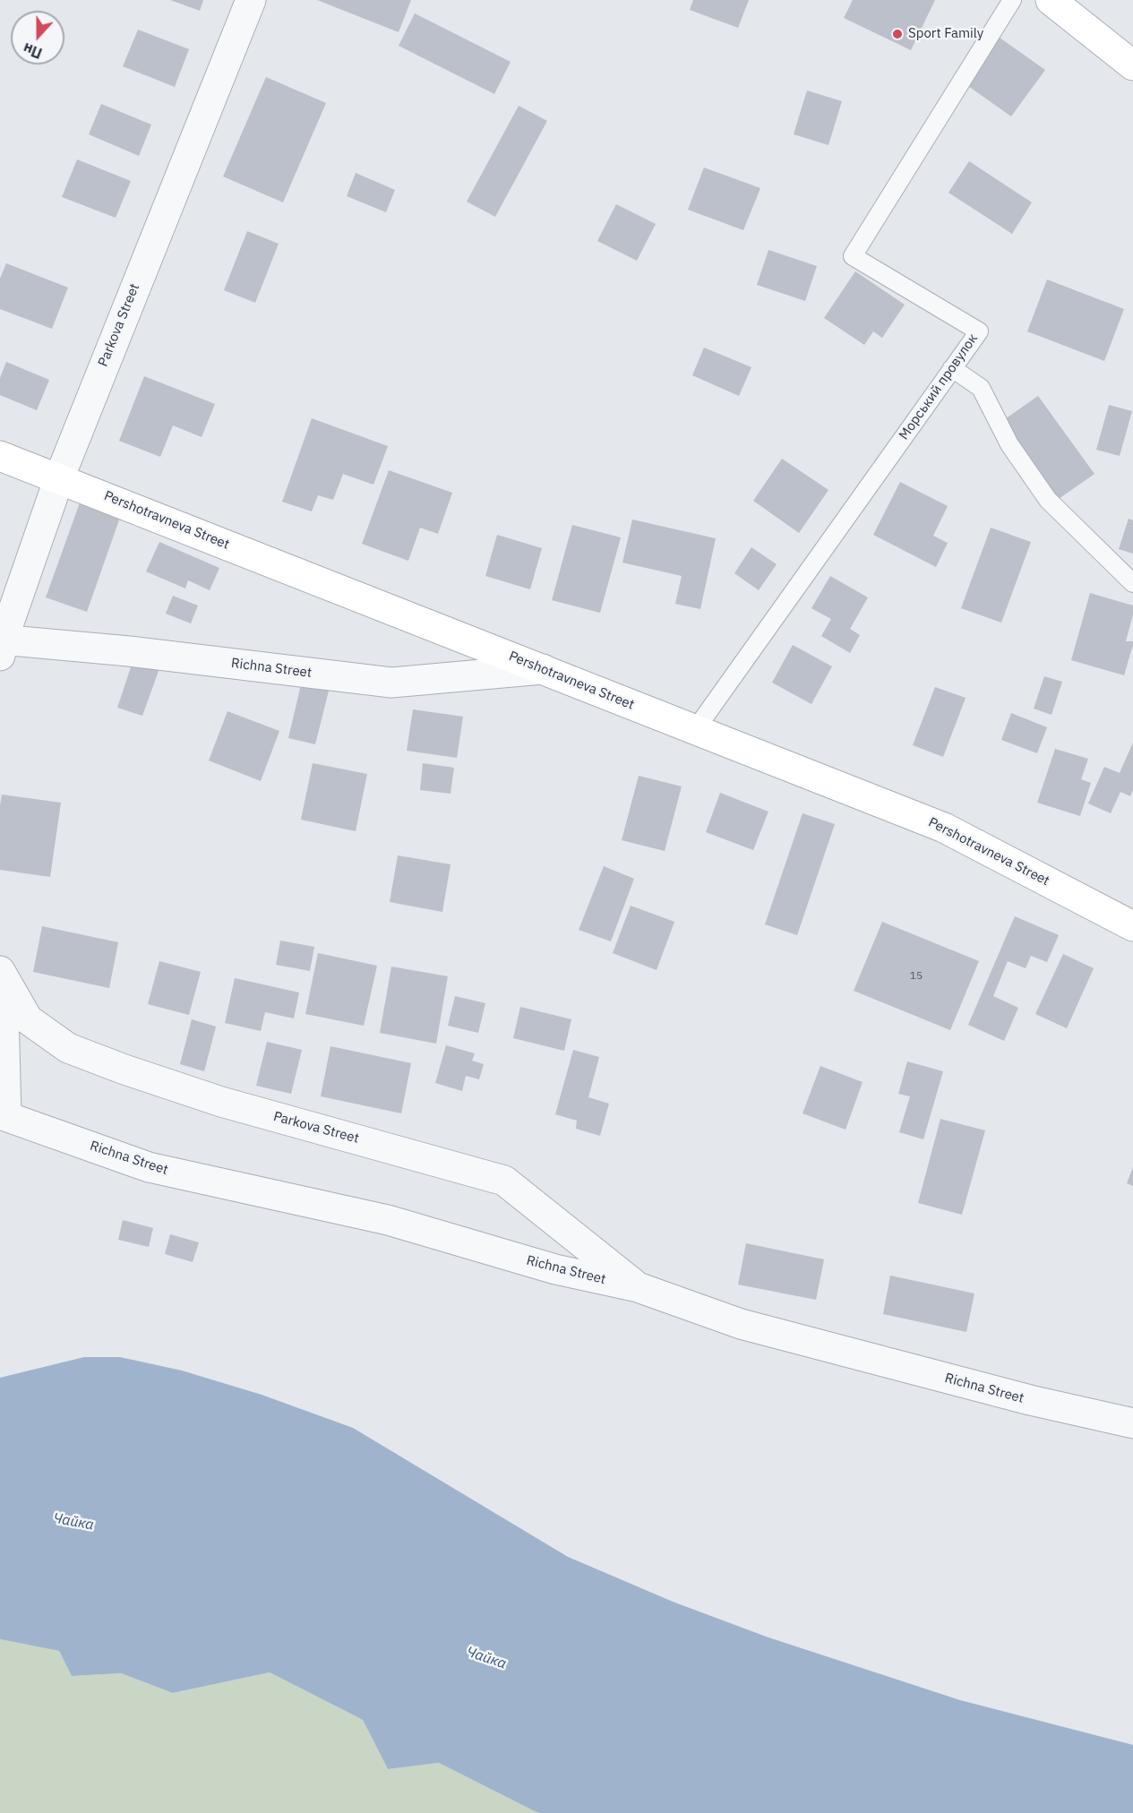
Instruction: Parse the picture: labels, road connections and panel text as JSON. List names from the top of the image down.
{
  "streets": {
    "street": ["Parkova Street", "Pershotravneva Street", "Richna Street"],
    "lane": ["Морський провулок"]
  },
  "crossings": [
    ["Parkova Street", "Pershotravneva Street"],
    ["Parkova Street", "Richna Street"],
    ["Морський провулок", "Pershotravneva Street"],
    ["Pershotravneva Street", "Richna Street"]
  ],
  "water": ["Чайка"],
  "places": ["Sport Family"],
  "house_numbers": ["15"],
  "north": "bottom"
}
